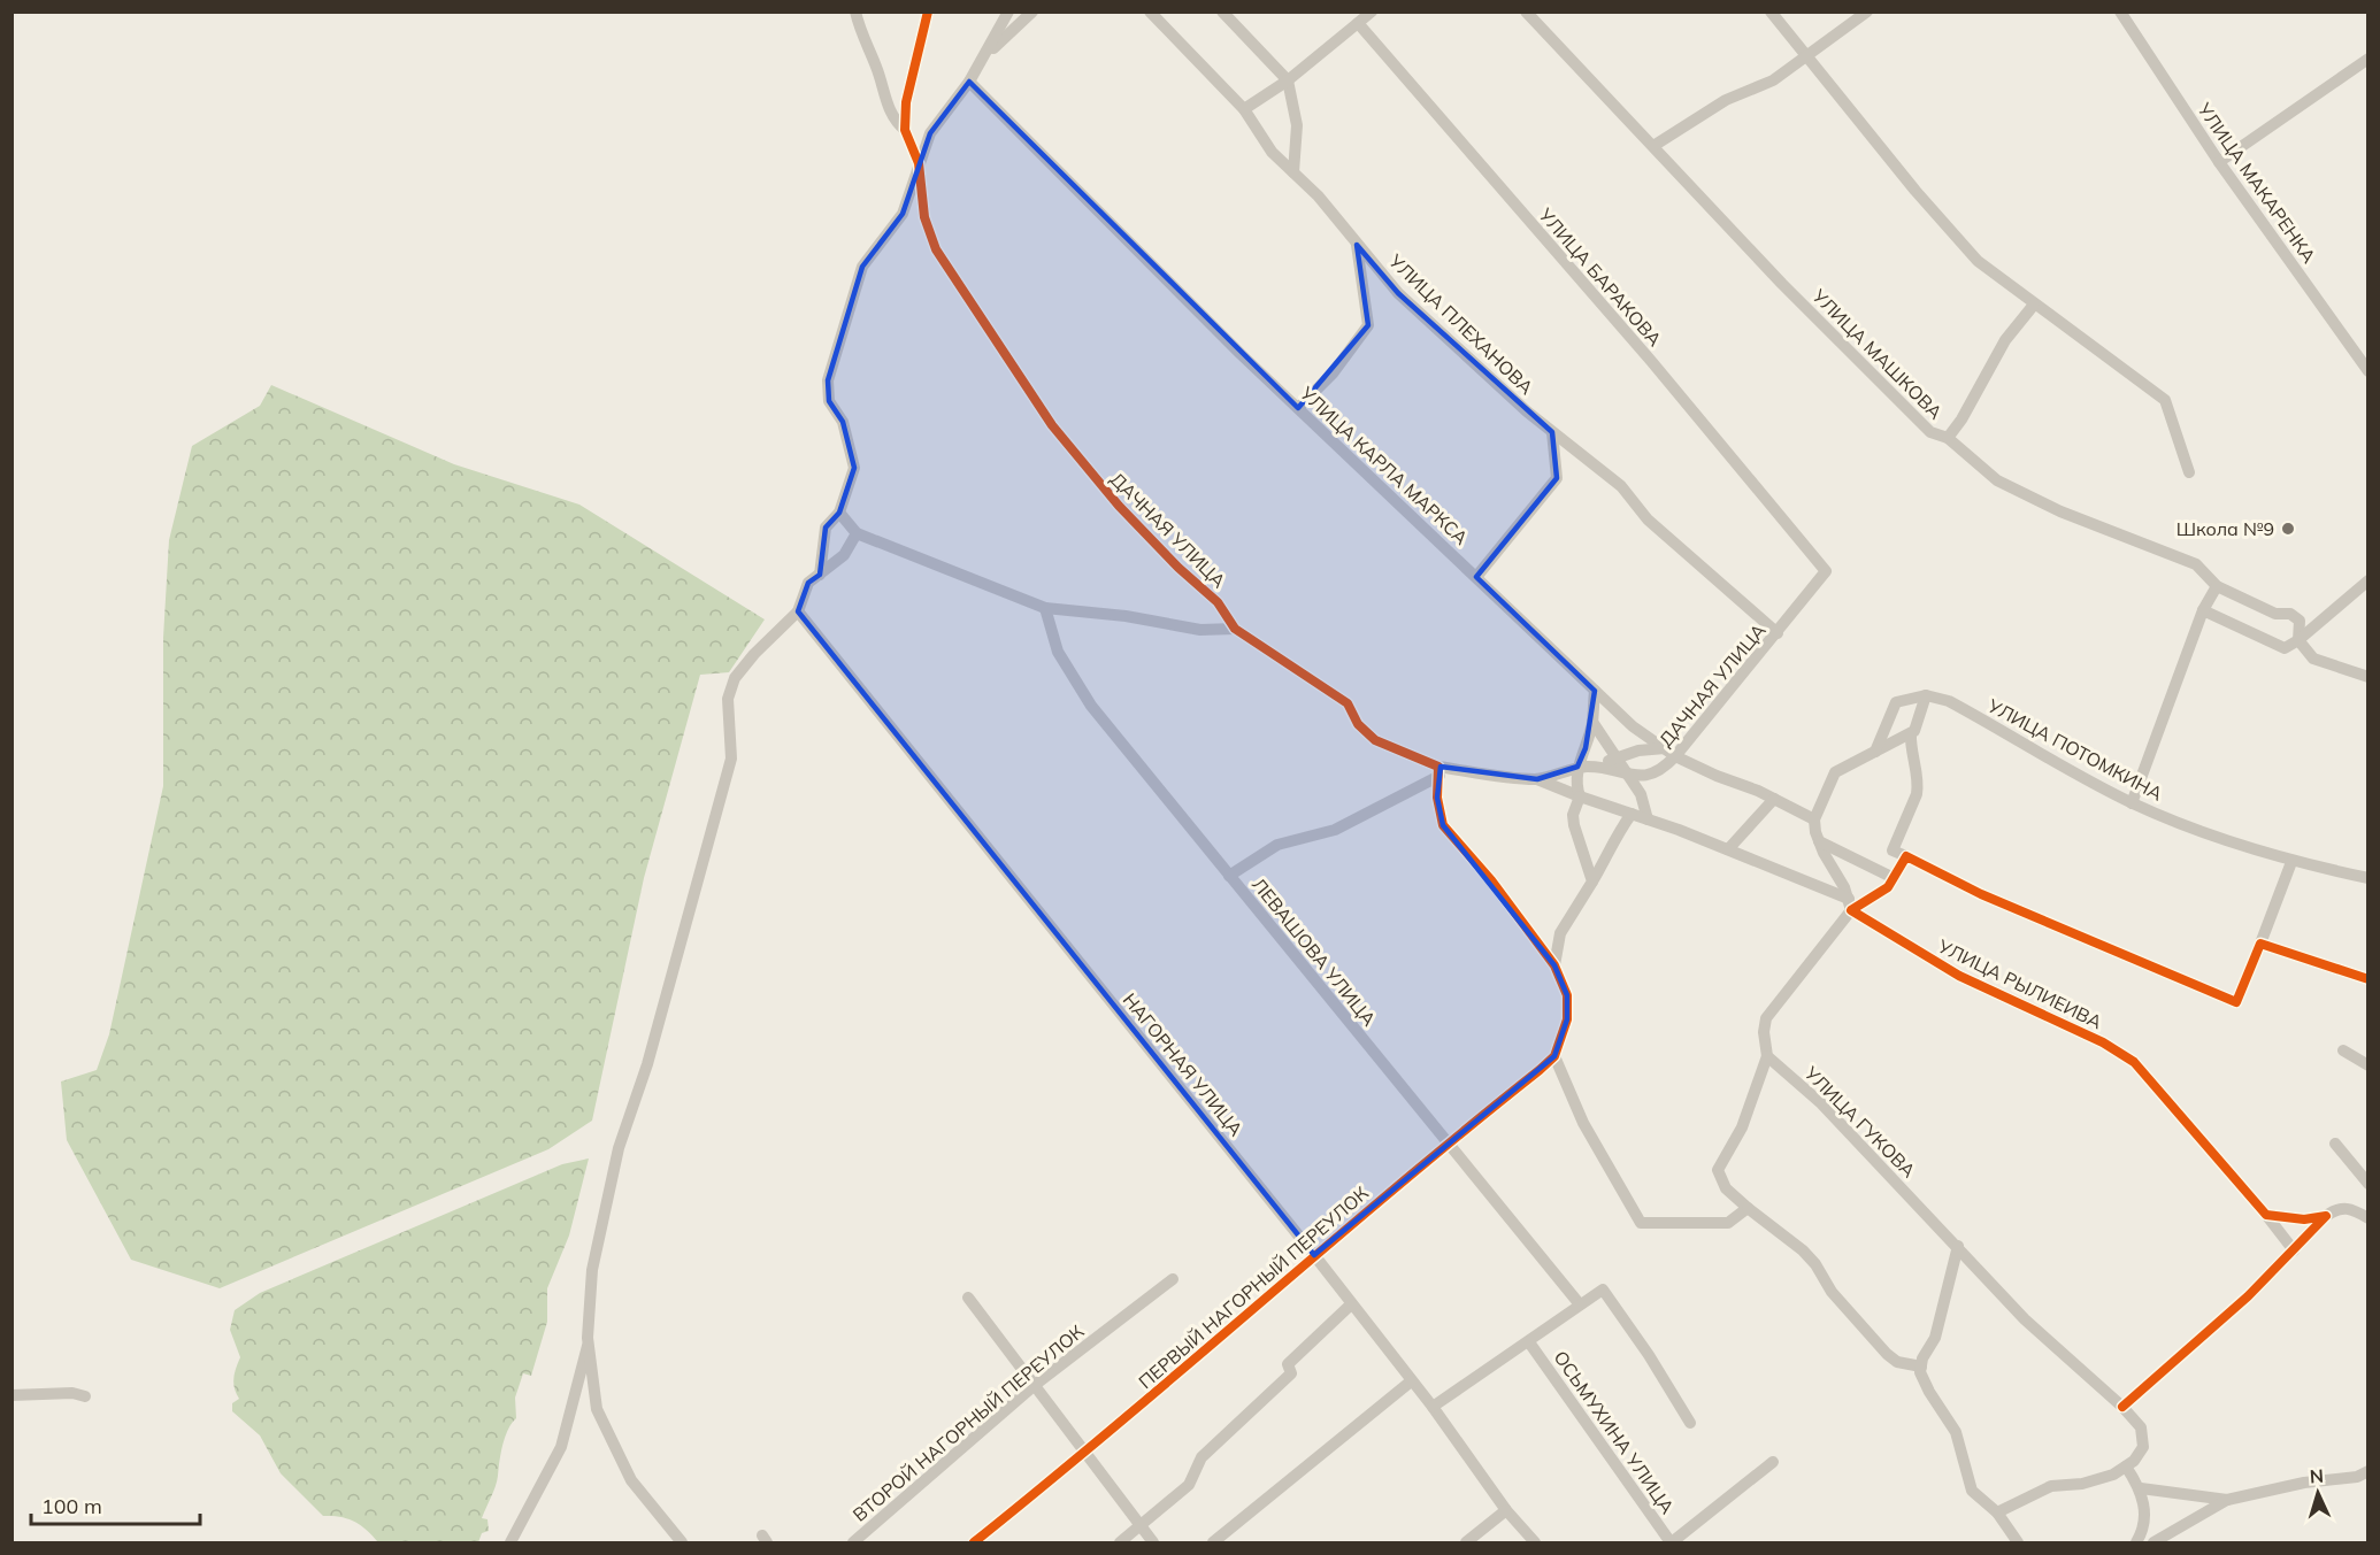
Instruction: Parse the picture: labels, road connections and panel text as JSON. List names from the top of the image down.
{
  "streets": {
    "street": [
      "УЛИЦА МАКАРЕНКА",
      "УЛИЦА БАРАКОВА",
      "УЛИЦА ПЛЕХАНОВА",
      "УЛИЦА МАШКОВА",
      "УЛИЦА КАРЛА МАРКСА",
      "ДАЧНАЯ УЛИЦА",
      "УЛИЦА ПОТОМКИНА",
      "ЛЕВАШОВА УЛИЦА",
      "УЛИЦА РЫЛИЕИВА",
      "НАГОРНАЯ УЛИЦА",
      "УЛИЦА ГУКОВА",
      "ПЕРВЫЙ НАГОРНЫЙ ПЕРЕУЛОК",
      "ВТОРОЙ НАГОРНЫЙ ПЕРЕУЛОК",
      "ОСЬМУХИНА УЛИЦА"
    ]
  },
  "crossings": [
    ["УЛИЦА БАРАКОВА", "ДАЧНАЯ УЛИЦА"],
    ["УЛИЦА ПЛЕХАНОВА", "ДАЧНАЯ УЛИЦА"],
    ["УЛИЦА КАРЛА МАРКСА", "ДАЧНАЯ УЛИЦА"],
    ["ДАЧНАЯ УЛИЦА", "УЛИЦА РЫЛИЕИВА"],
    ["ЛЕВАШОВА УЛИЦА", "ПЕРВЫЙ НАГОРНЫЙ ПЕРЕУЛОК"],
    ["НАГОРНАЯ УЛИЦА", "ПЕРВЫЙ НАГОРНЫЙ ПЕРЕУЛОК"]
  ],
  "places": ["Школа №9"],
  "scale_bar": "100 m",
  "north": "top"
}
